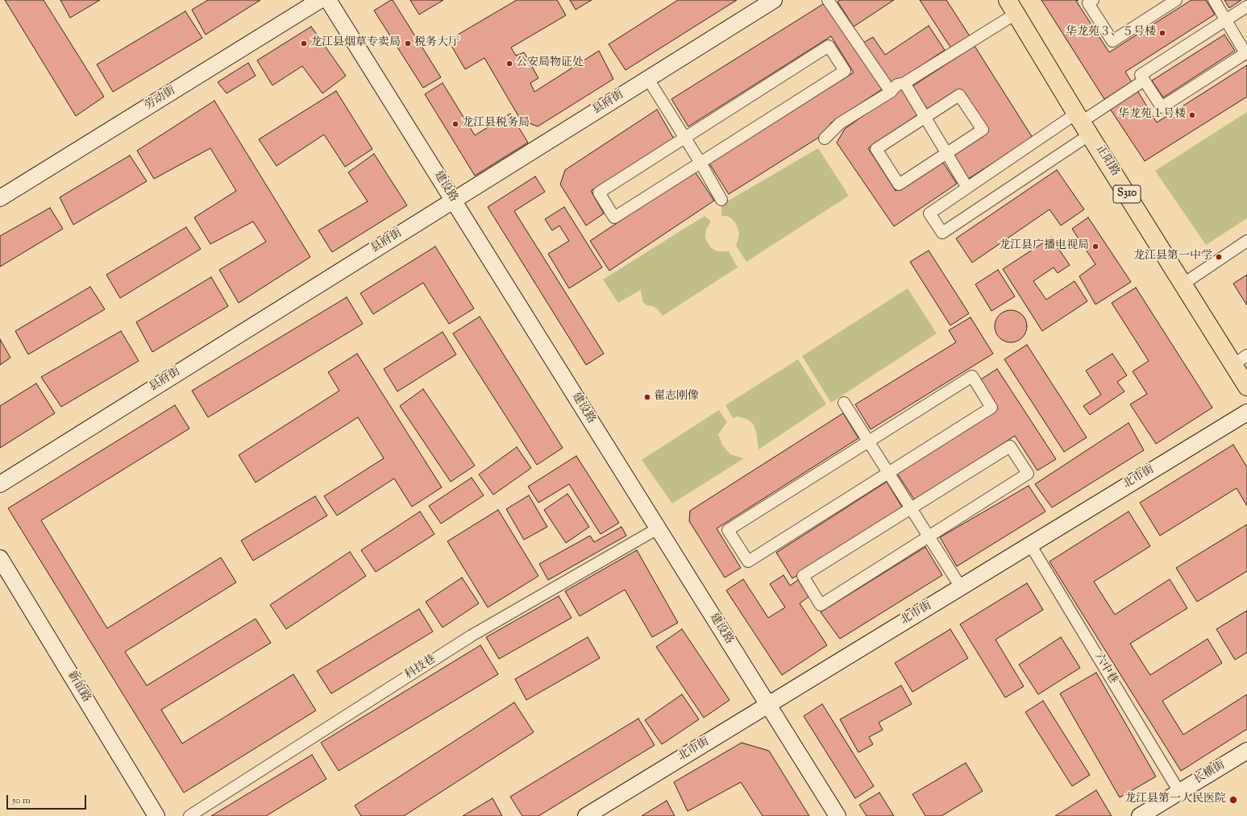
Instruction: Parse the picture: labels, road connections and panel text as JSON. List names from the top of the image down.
{
  "streets": {
    "main road": ["正阳路", "S310"],
    "street": [
      "劳动街",
      "县府街",
      "建设路",
      "北市街",
      "科技巷",
      "六中巷",
      "新谊路",
      "长横街"
    ]
  },
  "crossings": [
    ["县府街", "建设路"],
    ["建设路", "北市街"],
    ["建设路", "科技巷"],
    ["北市街", "六中巷"],
    ["六中巷", "长横街"]
  ],
  "places": [
    "华龙苑３、５号楼",
    "龙江县烟草专卖局",
    "税务大厅",
    "公安局物证处",
    "华龙苑１号楼",
    "龙江县税务局",
    "龙江县广播电视局",
    "龙江县第一中学",
    "翟志刚像",
    "龙江县第一人民医院"
  ],
  "scale_bar": "50 m"
}
